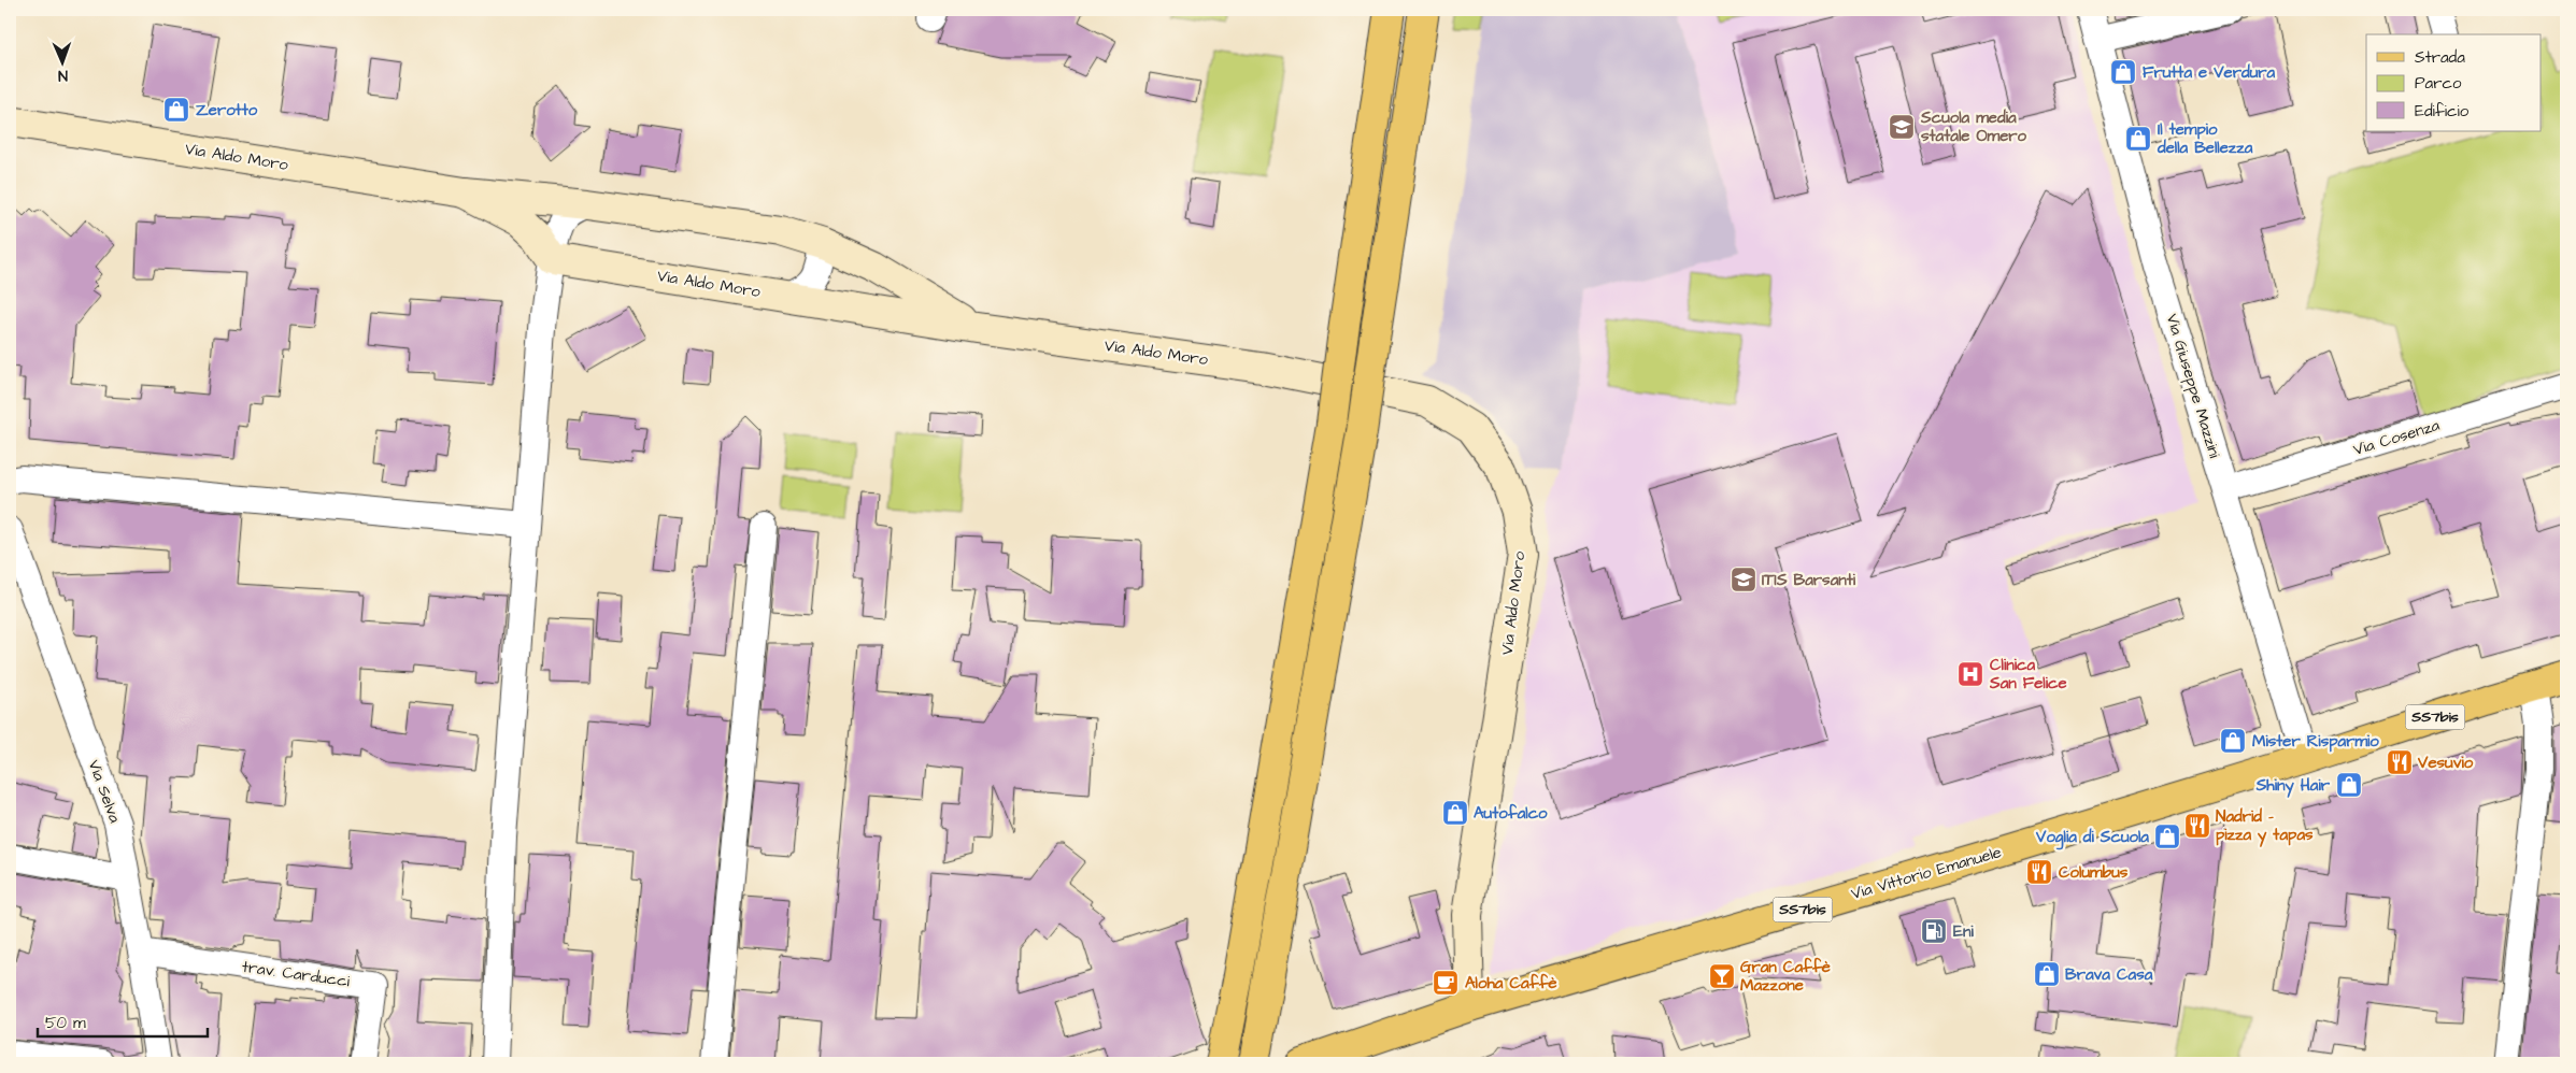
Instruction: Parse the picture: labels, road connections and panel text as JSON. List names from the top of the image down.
{
  "streets": {
    "main road": ["SS7bis", "Via Vittorio Emanuele"],
    "street": [
      "Via Aldo Moro",
      "Via Giuseppe Mazzini",
      "Via Cosenza",
      "Via Selva",
      "trav. Carducci"
    ]
  },
  "crossings": [
    ["Via Aldo Moro", "Via Vittorio Emanuele"],
    ["Via Giuseppe Mazzini", "Via Cosenza"],
    ["Via Giuseppe Mazzini", "SS7bis"],
    ["Via Giuseppe Mazzini", "Via Vittorio Emanuele"],
    ["SS7bis", "Via Vittorio Emanuele"],
    ["Via Selva", "trav. Carducci"]
  ],
  "places": {
    "shop": [
      "Frutta e Verdura",
      "Zerotto",
      "Il tempio della Bellezza",
      "Mister Risparmio",
      "Shiny Hair",
      "Autofalco",
      "Voglia di Scuola",
      "Brava Casa"
    ],
    "school or university": ["Scuola media statale Omero", "ITIS Barsanti"],
    "hospital": ["Clinica San Felice"],
    "restaurant": ["Vesuvio", "Nadrid - pizza y tapas", "Columbus"],
    "fuel station": ["Eni"],
    "bar": ["Gran Caffè Mazzone"],
    "cafe": ["Aloha Caffè"]
  },
  "legend": ["Strada", "Parco", "Edificio"],
  "scale_bar": "50 m",
  "north": "bottom"
}
